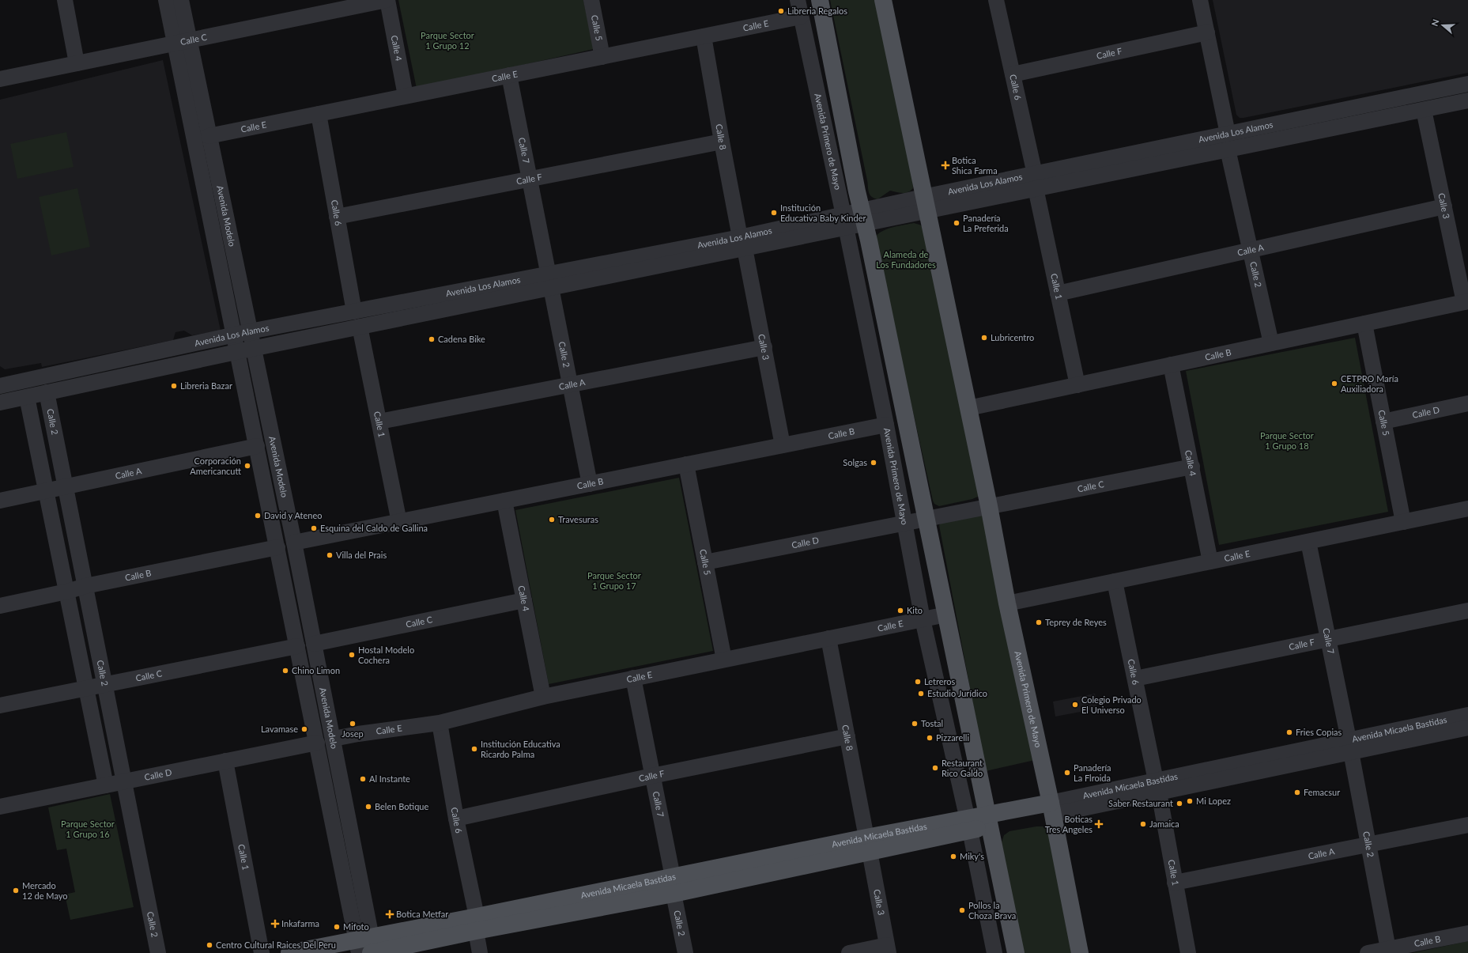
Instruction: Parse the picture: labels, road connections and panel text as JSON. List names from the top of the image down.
{
  "streets": {
    "main road": ["Avenida Primero de Mayo", "Avenida Micaela Bastidas"],
    "street": [
      "Calle E",
      "Calle 5",
      "Calle C",
      "Calle 4",
      "Calle F",
      "Calle 6",
      "Avenida Los Alamos",
      "Calle 8",
      "Calle 7",
      "Calle 3",
      "Avenida Modelo",
      "Calle A",
      "Calle 2",
      "Calle 1",
      "Calle B",
      "Calle D"
    ]
  },
  "crossings": [
    ["Calle E", "Calle 5"],
    ["Calle E", "Calle 4"],
    ["Calle E", "Calle 6"],
    ["Calle E", "Calle 8"],
    ["Calle E", "Avenida Primero de Mayo"],
    ["Calle E", "Calle 7"],
    ["Calle E", "Avenida Modelo"],
    ["Calle 5", "Calle B"],
    ["Calle 5", "Calle D"],
    ["Calle C", "Calle 4"],
    ["Calle C", "Avenida Primero de Mayo"],
    ["Calle C", "Avenida Modelo"],
    ["Calle C", "Calle 2"],
    ["Calle C", "Calle D"],
    ["Calle 4", "Calle B"],
    ["Calle F", "Calle 6"],
    ["Calle F", "Calle 8"],
    ["Calle F", "Calle 7"],
    ["Calle 6", "Avenida Los Alamos"],
    ["Calle 6", "Calle 1"],
    ["Calle 6", "Avenida Micaela Bastidas"],
    ["Avenida Los Alamos", "Calle 8"],
    ["Avenida Los Alamos", "Avenida Primero de Mayo"],
    ["Avenida Los Alamos", "Calle 7"],
    ["Avenida Los Alamos", "Calle 3"],
    ["Avenida Los Alamos", "Avenida Modelo"],
    ["Avenida Los Alamos", "Calle 2"],
    ["Avenida Los Alamos", "Calle 1"],
    ["Calle 8", "Calle 3"],
    ["Calle 8", "Avenida Micaela Bastidas"],
    ["Avenida Primero de Mayo", "Calle B"],
    ["Avenida Primero de Mayo", "Calle D"],
    ["Avenida Primero de Mayo", "Avenida Micaela Bastidas"],
    ["Calle 7", "Calle 2"],
    ["Calle 7", "Avenida Micaela Bastidas"],
    ["Calle 3", "Calle A"],
    ["Calle 3", "Calle B"],
    ["Calle 3", "Avenida Micaela Bastidas"],
    ["Avenida Modelo", "Calle A"],
    ["Avenida Modelo", "Calle B"],
    ["Avenida Modelo", "Calle D"],
    ["Avenida Modelo", "Avenida Micaela Bastidas"],
    ["Calle A", "Calle 2"],
    ["Calle A", "Calle 1"],
    ["Calle 2", "Calle B"],
    ["Calle 2", "Calle D"],
    ["Calle 2", "Avenida Micaela Bastidas"],
    ["Calle 1", "Calle B"],
    ["Calle 1", "Calle D"],
    ["Calle 1", "Avenida Micaela Bastidas"]
  ],
  "parks": [
    "Parque Sector 1 Grupo 12",
    "Alameda de Los Fundadores",
    "Parque Sector 1 Grupo 18",
    "Parque Sector 1 Grupo 17",
    "Parque Sector 1 Grupo 16"
  ],
  "places": {
    "other": [
      "Libreria Regalos",
      "Institución Educativa Baby Kinder",
      "Panadería La Preferida",
      "Lubricentro",
      "Cadena Bike",
      "CETPRO María Auxiliadora",
      "Libreria Bazar",
      "Solgas",
      "Corporación Americancutt",
      "David y Ateneo",
      "Travesuras",
      "Esquina del Caldo de Gallina",
      "Villa del Prais",
      "Kito",
      "Teprey de Reyes",
      "Hostal Modelo Cochera",
      "Chino Limon",
      "Letreros",
      "Estudio Jurídico",
      "Colegio Privado El Universo",
      "Josep",
      "Tostal",
      "Lavamase",
      "Fries Copias",
      "Pizzarelli",
      "Institución Educativa Ricardo Palma",
      "Restaurant Rico Galdo",
      "Panadería La Flroida",
      "Al Instante",
      "Femacsur",
      "Mi Lopez",
      "Saber Restaurant",
      "Belen Botique",
      "Jamaica",
      "Miky's",
      "Mercado 12 de Mayo",
      "Pollos la Choza Brava",
      "Mifoto",
      "Centro Cultural Raices Del Peru"
    ],
    "health": [
      "Botica Shica Farma",
      "Boticas Tres Angeles",
      "Botica Metfar",
      "Inkafarma"
    ]
  },
  "north": "left"
}
